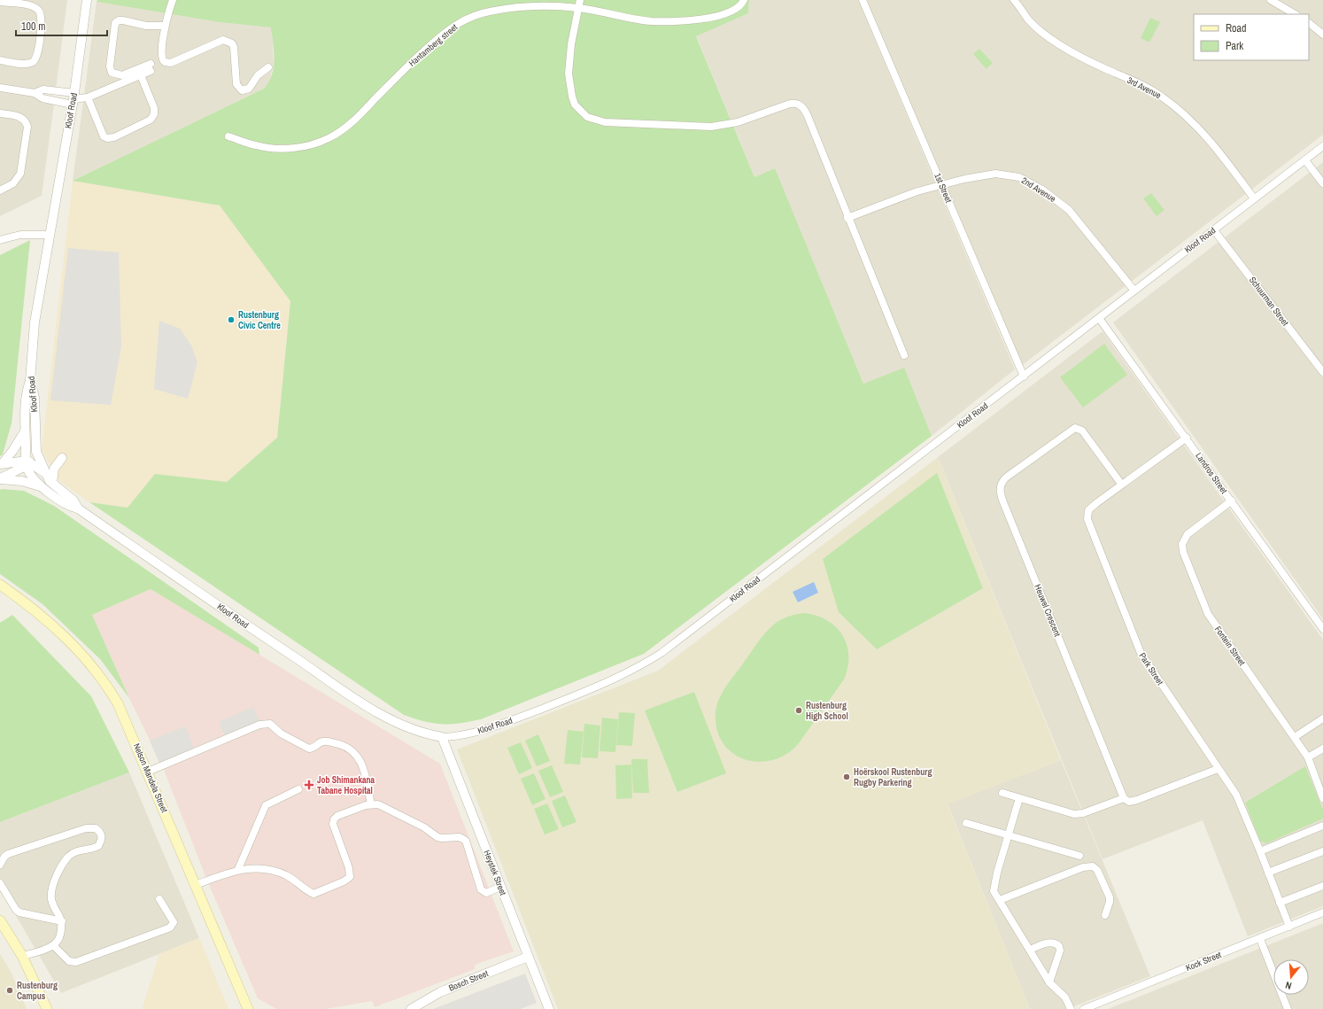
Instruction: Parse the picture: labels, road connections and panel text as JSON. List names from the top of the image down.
{
  "streets": {
    "main road": ["Nelson Mandela Street"],
    "street": [
      "Hantamberg street",
      "3rd Avenue",
      "Kloof Road",
      "1st Street",
      "2nd Avenue",
      "Schuurman Street",
      "Landros Street",
      "Heuwel Crescent",
      "Fontein Street",
      "Park Street",
      "Heystek Street",
      "Kock Street",
      "Bosch Street"
    ]
  },
  "crossings": [
    ["3rd Avenue", "Kloof Road"],
    ["Kloof Road", "1st Street"],
    ["Kloof Road", "2nd Avenue"],
    ["Kloof Road", "Schuurman Street"],
    ["Kloof Road", "Landros Street"],
    ["Kloof Road", "Heystek Street"],
    ["1st Street", "2nd Avenue"],
    ["Landros Street", "Fontein Street"],
    ["Landros Street", "Park Street"],
    ["Heuwel Crescent", "Park Street"],
    ["Park Street", "Kock Street"],
    ["Heystek Street", "Bosch Street"]
  ],
  "places": {
    "other": [
      "Rustenburg Civic Centre",
      "Rustenburg High School",
      "Hoërskool Rustenburg Rugby Parkering",
      "Rustenburg Campus"
    ],
    "health": ["Job Shimankana Tabane Hospital"]
  },
  "legend": ["Road", "Park"],
  "scale_bar": "100 m",
  "north": "bottom"
}
